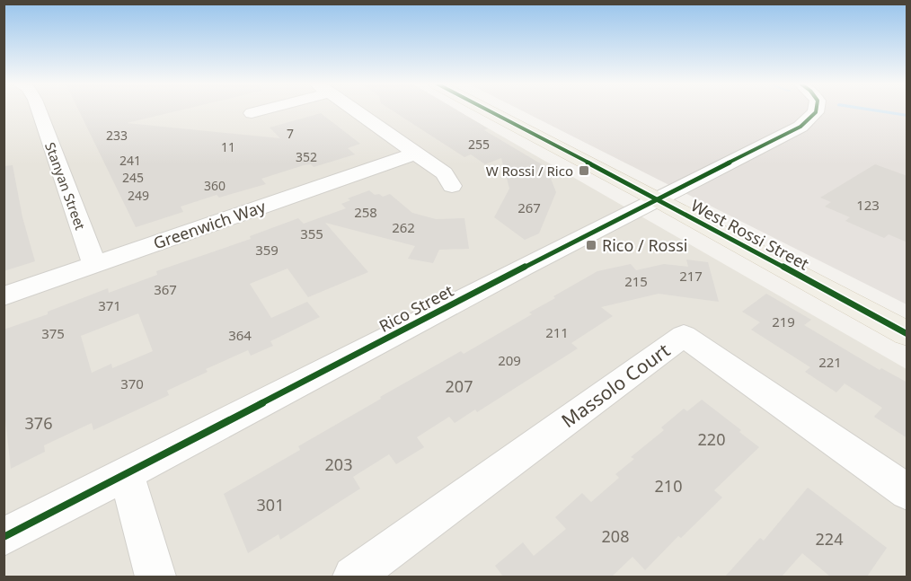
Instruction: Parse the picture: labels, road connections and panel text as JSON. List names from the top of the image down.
{
  "streets": {
    "main road": ["West Rossi Street"],
    "street": [
      "Stanyan Street",
      "Greenwich Way",
      "Rico Street",
      "Massolo Court"
    ]
  },
  "crossings": [
    ["Stanyan Street", "Greenwich Way"],
    ["West Rossi Street", "Rico Street"]
  ],
  "places": {
    "transit": ["W Rossi / Rico", "Rico / Rossi"]
  },
  "house_numbers": [
    "7",
    "233",
    "255",
    "11",
    "352",
    "241",
    "245",
    "360",
    "249",
    "123",
    "267",
    "258",
    "262",
    "355",
    "359",
    "217",
    "215",
    "367",
    "371",
    "219",
    "211",
    "375",
    "364",
    "209",
    "221",
    "370",
    "207",
    "376",
    "220",
    "203",
    "210",
    "301",
    "208",
    "224"
  ]
}
